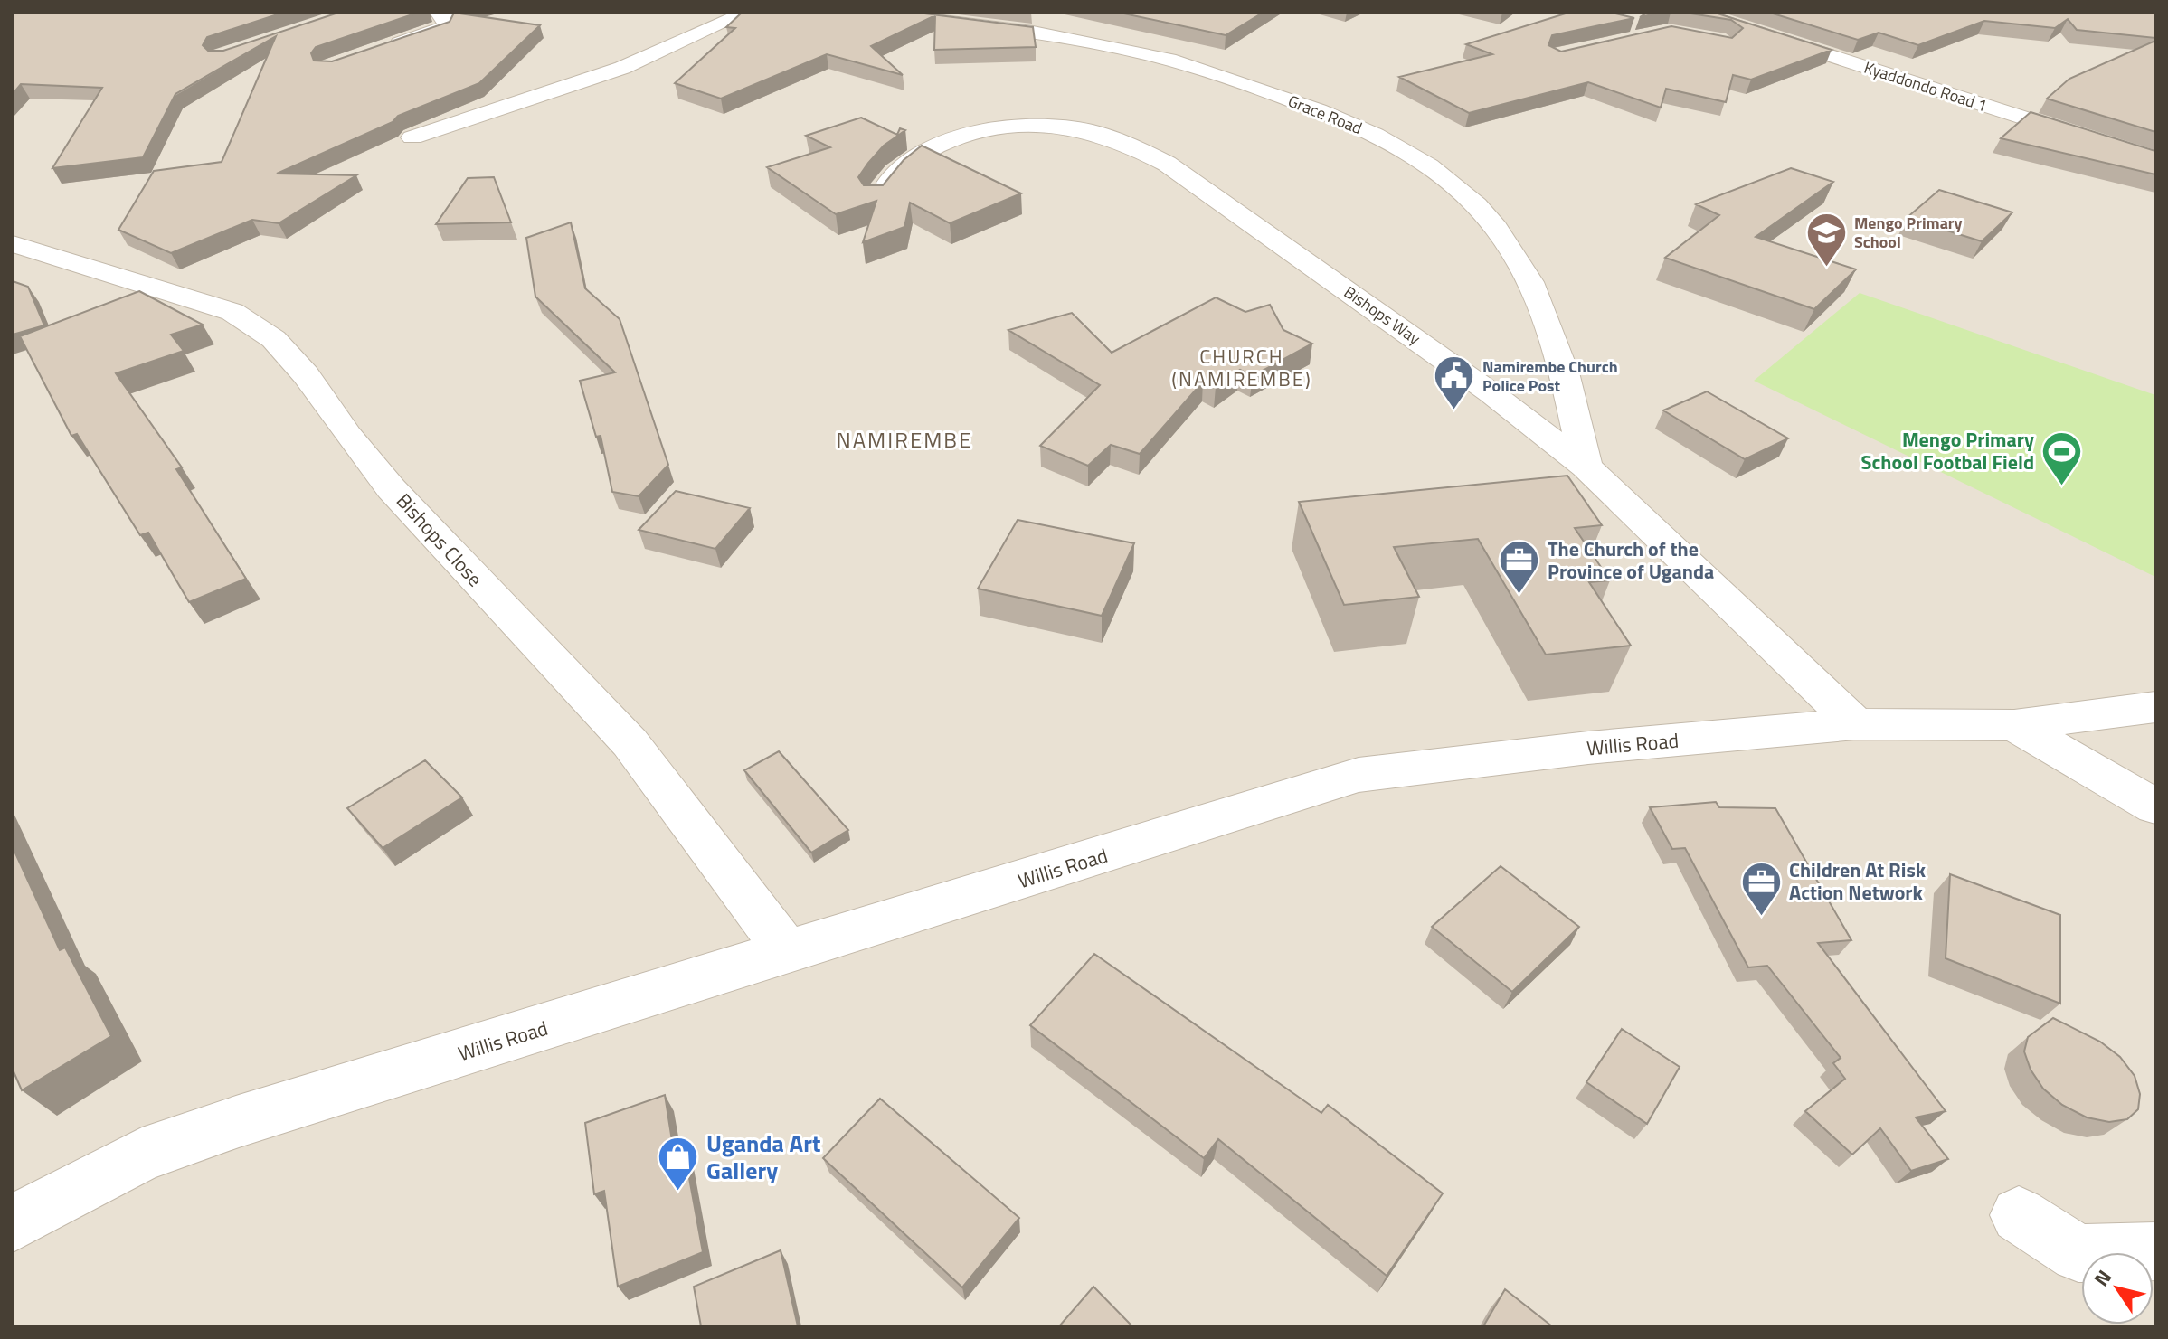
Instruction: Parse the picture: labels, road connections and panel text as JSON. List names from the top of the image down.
{
  "streets": {
    "street": [
      "Kyaddondo Road 1",
      "Grace Road",
      "Bishops Way",
      "Bishops Close",
      "Willis Road"
    ]
  },
  "crossings": [
    ["Grace Road", "Bishops Way"],
    ["Bishops Way", "Willis Road"],
    ["Bishops Close", "Willis Road"]
  ],
  "districts": ["CHURCH (NAMIREMBE)", "NAMIREMBE"],
  "places": {
    "school or university": ["Mengo Primary School"],
    "public building": ["Namirembe Church Police Post"],
    "sports": ["Mengo Primary School Footbal Field"],
    "office": ["The Church of the Province of Uganda", "Children At Risk Action Network"],
    "shop": ["Uganda Art Gallery"]
  },
  "north": "top left"
}
